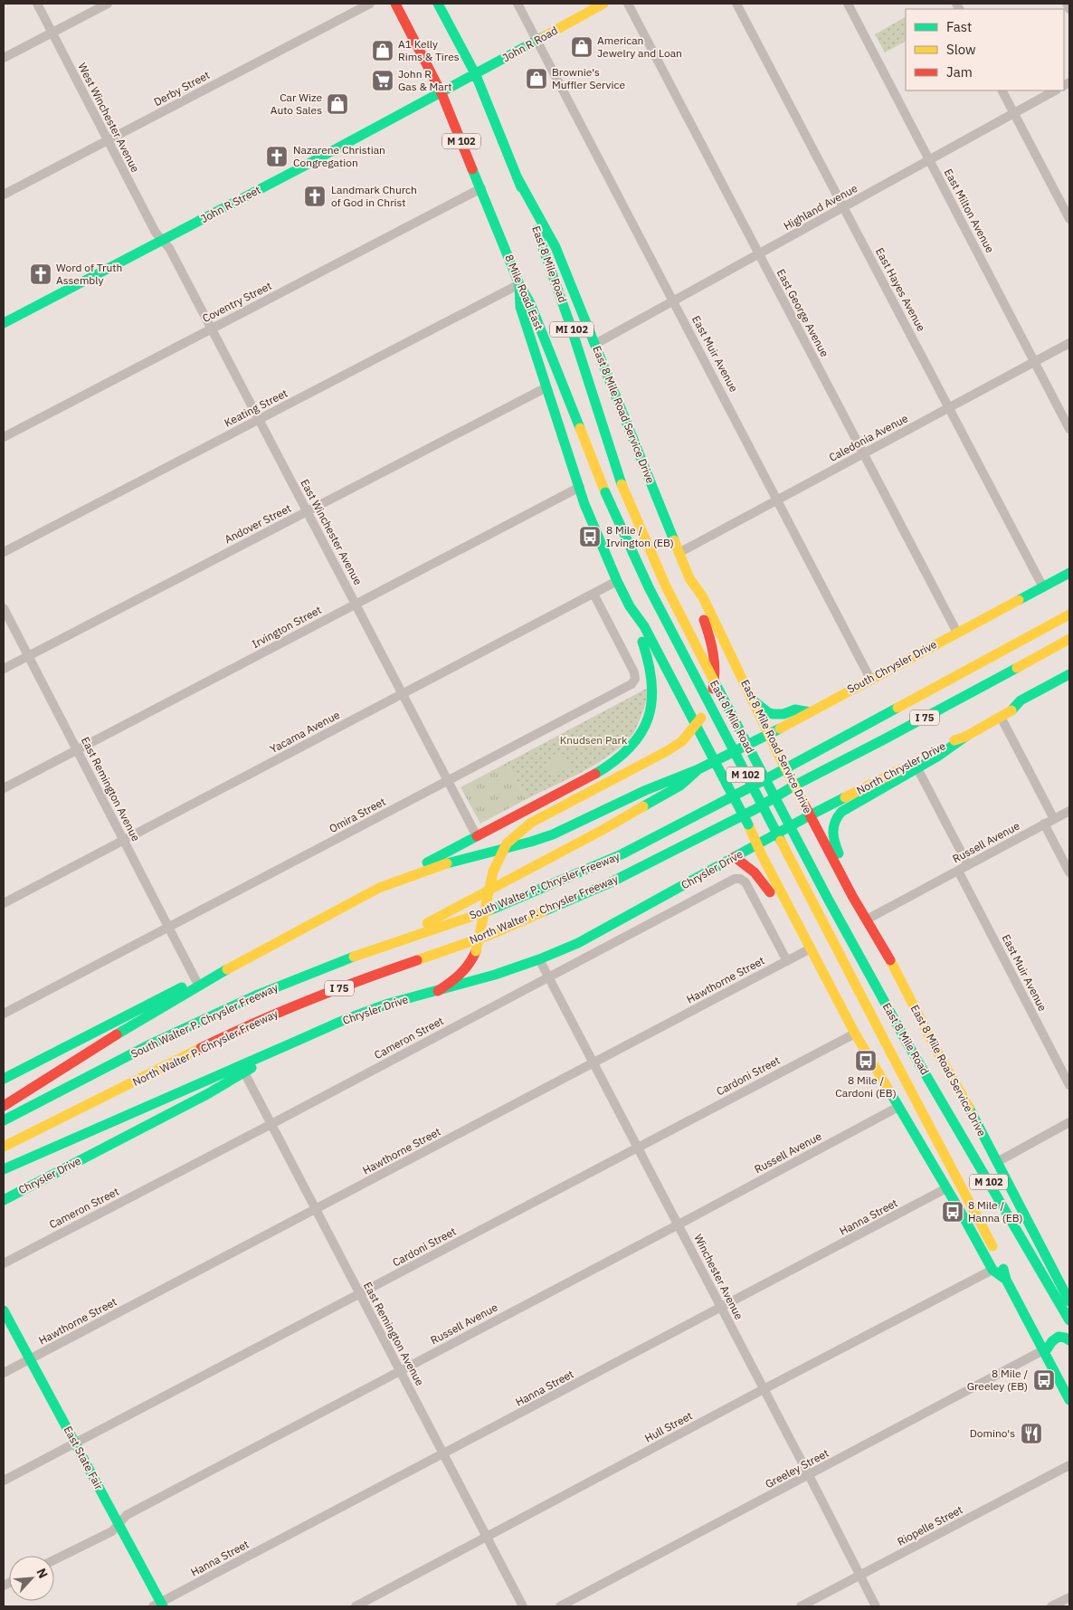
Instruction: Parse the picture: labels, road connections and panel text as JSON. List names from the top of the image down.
{
  "streets": {
    "main road": [
      "John R Road",
      "M 102",
      "John R Street",
      "East 8 Mile Road",
      "8 Mile Road East",
      "MI 102",
      "East 8 Mile Road Service Drive",
      "South Chrysler Drive",
      "I 75",
      "North Chrysler Drive",
      "Chrysler Drive",
      "South Walter P. Chrysler Freeway",
      "North Walter P. Chrysler Freeway",
      "East State Fair"
    ],
    "street": [
      "Derby Street",
      "West Winchester Avenue",
      "Highland Avenue",
      "East Milton Avenue",
      "East Hayes Avenue",
      "Coventry Street",
      "East George Avenue",
      "East Muir Avenue",
      "Keating Street",
      "Caledonia Avenue",
      "Andover Street",
      "East Winchester Avenue",
      "Irvington Street",
      "Yacama Avenue",
      "East Remington Avenue",
      "Omira Street",
      "Russell Avenue",
      "Hawthorne Street",
      "Cameron Street",
      "Cardoni Street",
      "Hanna Street",
      "Winchester Avenue",
      "Hull Street",
      "Greeley Street",
      "Riopelle Street"
    ]
  },
  "crossings": [
    ["John R Road", "John R Street"],
    ["John R Road", "East 8 Mile Road"],
    ["John R Road", "East Muir Avenue"],
    ["Derby Street", "West Winchester Avenue"],
    ["West Winchester Avenue", "John R Street"],
    ["West Winchester Avenue", "East Winchester Avenue"],
    ["M 102", "John R Street"],
    ["M 102", "8 Mile Road East"],
    ["John R Street", "8 Mile Road East"],
    ["John R Street", "East Winchester Avenue"],
    ["Highland Avenue", "East Milton Avenue"],
    ["Highland Avenue", "East Hayes Avenue"],
    ["Highland Avenue", "East George Avenue"],
    ["Highland Avenue", "East Muir Avenue"],
    ["Highland Avenue", "East 8 Mile Road Service Drive"],
    ["East Milton Avenue", "Caledonia Avenue"],
    ["East 8 Mile Road", "8 Mile Road East"],
    ["East 8 Mile Road", "East 8 Mile Road Service Drive"],
    ["East 8 Mile Road", "South Chrysler Drive"],
    ["East 8 Mile Road", "North Chrysler Drive"],
    ["East 8 Mile Road", "Russell Avenue"],
    ["East 8 Mile Road", "Chrysler Drive"],
    ["East 8 Mile Road", "Hawthorne Street"],
    ["East 8 Mile Road", "Cardoni Street"],
    ["East 8 Mile Road", "Hanna Street"],
    ["East 8 Mile Road", "Hull Street"],
    ["East 8 Mile Road", "Greeley Street"],
    ["East Hayes Avenue", "Caledonia Avenue"],
    ["East Hayes Avenue", "South Chrysler Drive"],
    ["8 Mile Road East", "Coventry Street"],
    ["8 Mile Road East", "Keating Street"],
    ["Coventry Street", "East Winchester Avenue"],
    ["East George Avenue", "Caledonia Avenue"],
    ["East George Avenue", "South Chrysler Drive"],
    ["East Muir Avenue", "Caledonia Avenue"],
    ["East Muir Avenue", "South Chrysler Drive"],
    ["East Muir Avenue", "Russell Avenue"],
    ["Keating Street", "East Winchester Avenue"],
    ["East 8 Mile Road Service Drive", "Caledonia Avenue"],
    ["East 8 Mile Road Service Drive", "South Chrysler Drive"],
    ["East 8 Mile Road Service Drive", "North Chrysler Drive"],
    ["East 8 Mile Road Service Drive", "Russell Avenue"],
    ["Andover Street", "East Winchester Avenue"],
    ["Andover Street", "East Remington Avenue"],
    ["East Winchester Avenue", "Irvington Street"],
    ["East Winchester Avenue", "Yacama Avenue"],
    ["East Winchester Avenue", "Omira Street"],
    ["Irvington Street", "East Remington Avenue"],
    ["Yacama Avenue", "East Remington Avenue"],
    ["Yacama Avenue", "Omira Street"],
    ["North Chrysler Drive", "Chrysler Drive"],
    ["East Remington Avenue", "Omira Street"],
    ["East Remington Avenue", "Russell Avenue"],
    ["East Remington Avenue", "Chrysler Drive"],
    ["East Remington Avenue", "Hawthorne Street"],
    ["East Remington Avenue", "Cameron Street"],
    ["East Remington Avenue", "Cardoni Street"],
    ["East Remington Avenue", "Hanna Street"],
    ["East Remington Avenue", "Hull Street"],
    ["Russell Avenue", "Winchester Avenue"],
    ["Russell Avenue", "East State Fair"],
    ["Chrysler Drive", "Winchester Avenue"],
    ["Hawthorne Street", "Cameron Street"],
    ["Hawthorne Street", "Winchester Avenue"],
    ["Hawthorne Street", "East State Fair"],
    ["Cameron Street", "Winchester Avenue"],
    ["Cardoni Street", "Winchester Avenue"],
    ["Cardoni Street", "East State Fair"],
    ["Hanna Street", "Winchester Avenue"],
    ["Hanna Street", "East State Fair"],
    ["Winchester Avenue", "Hull Street"],
    ["Winchester Avenue", "Greeley Street"],
    ["Winchester Avenue", "Riopelle Street"]
  ],
  "parks": ["Knudsen Park"],
  "places": {
    "shop": [
      "American Jewelry and Loan",
      "A1 Kelly Rims & Tires",
      "Brownie's Muffler Service",
      "Car Wize Auto Sales"
    ],
    "supermarket": ["John R Gas & Mart"],
    "church": ["Nazarene Christian Congregation", "Landmark Church of God in Christ", "Word of Truth Assembly"],
    "bus stop": [
      "8 Mile / Irvington (EB)",
      "8 Mile / Cardoni (EB)",
      "8 Mile / Hanna (EB)",
      "8 Mile / Greeley (EB)"
    ],
    "restaurant": ["Domino's"]
  },
  "legend": ["Fast", "Slow", "Jam"],
  "north": "top right"
}
